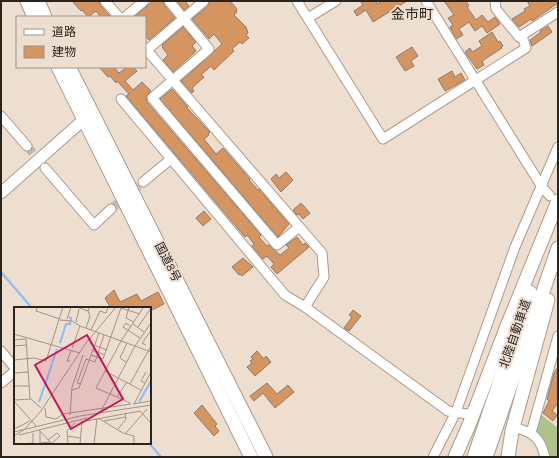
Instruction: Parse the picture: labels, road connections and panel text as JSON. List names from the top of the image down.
{
  "streets": {
    "highway": ["国道8号", "北陸自動車道"]
  },
  "districts": ["金市町"],
  "legend": ["道路", "建物"]
}
